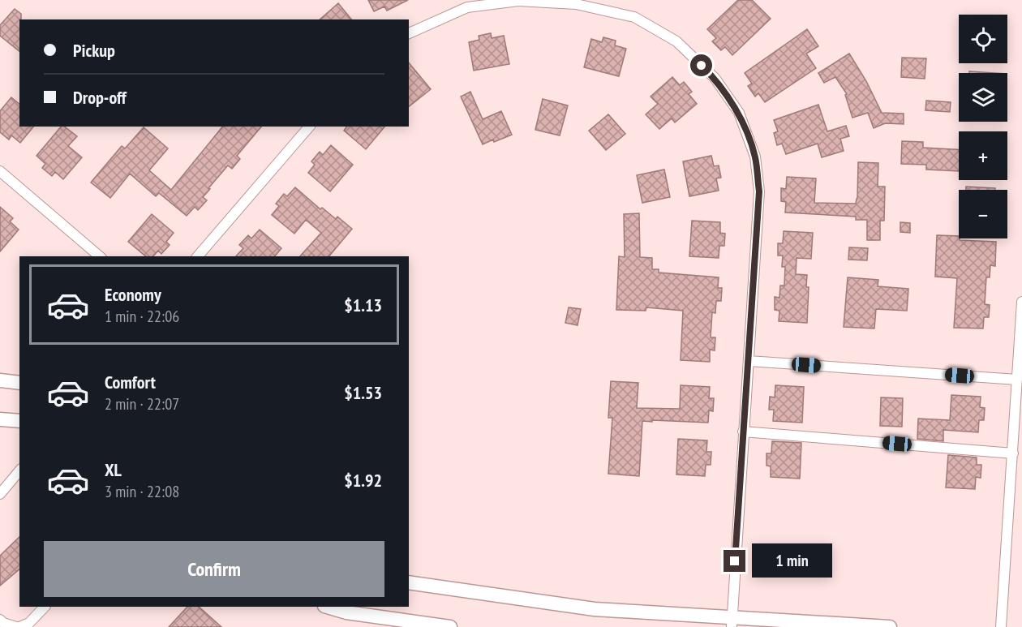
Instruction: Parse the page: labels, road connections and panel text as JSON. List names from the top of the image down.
{
  "page": {
    "map_buttons": ["+", "−"],
    "banner": ["Pickup", "Drop-off"],
    "list": [
      {
        "name": "Economy",
        "note": "1 min · 22:06",
        "value": "$1.13"
      },
      {
        "name": "Comfort",
        "note": "2 min · 22:07",
        "value": "$1.53"
      },
      {
        "name": "XL",
        "note": "3 min · 22:08",
        "value": "$1.92"
      }
    ],
    "buttons": "Confirm",
    "bubble": "1 min"
  }
}
